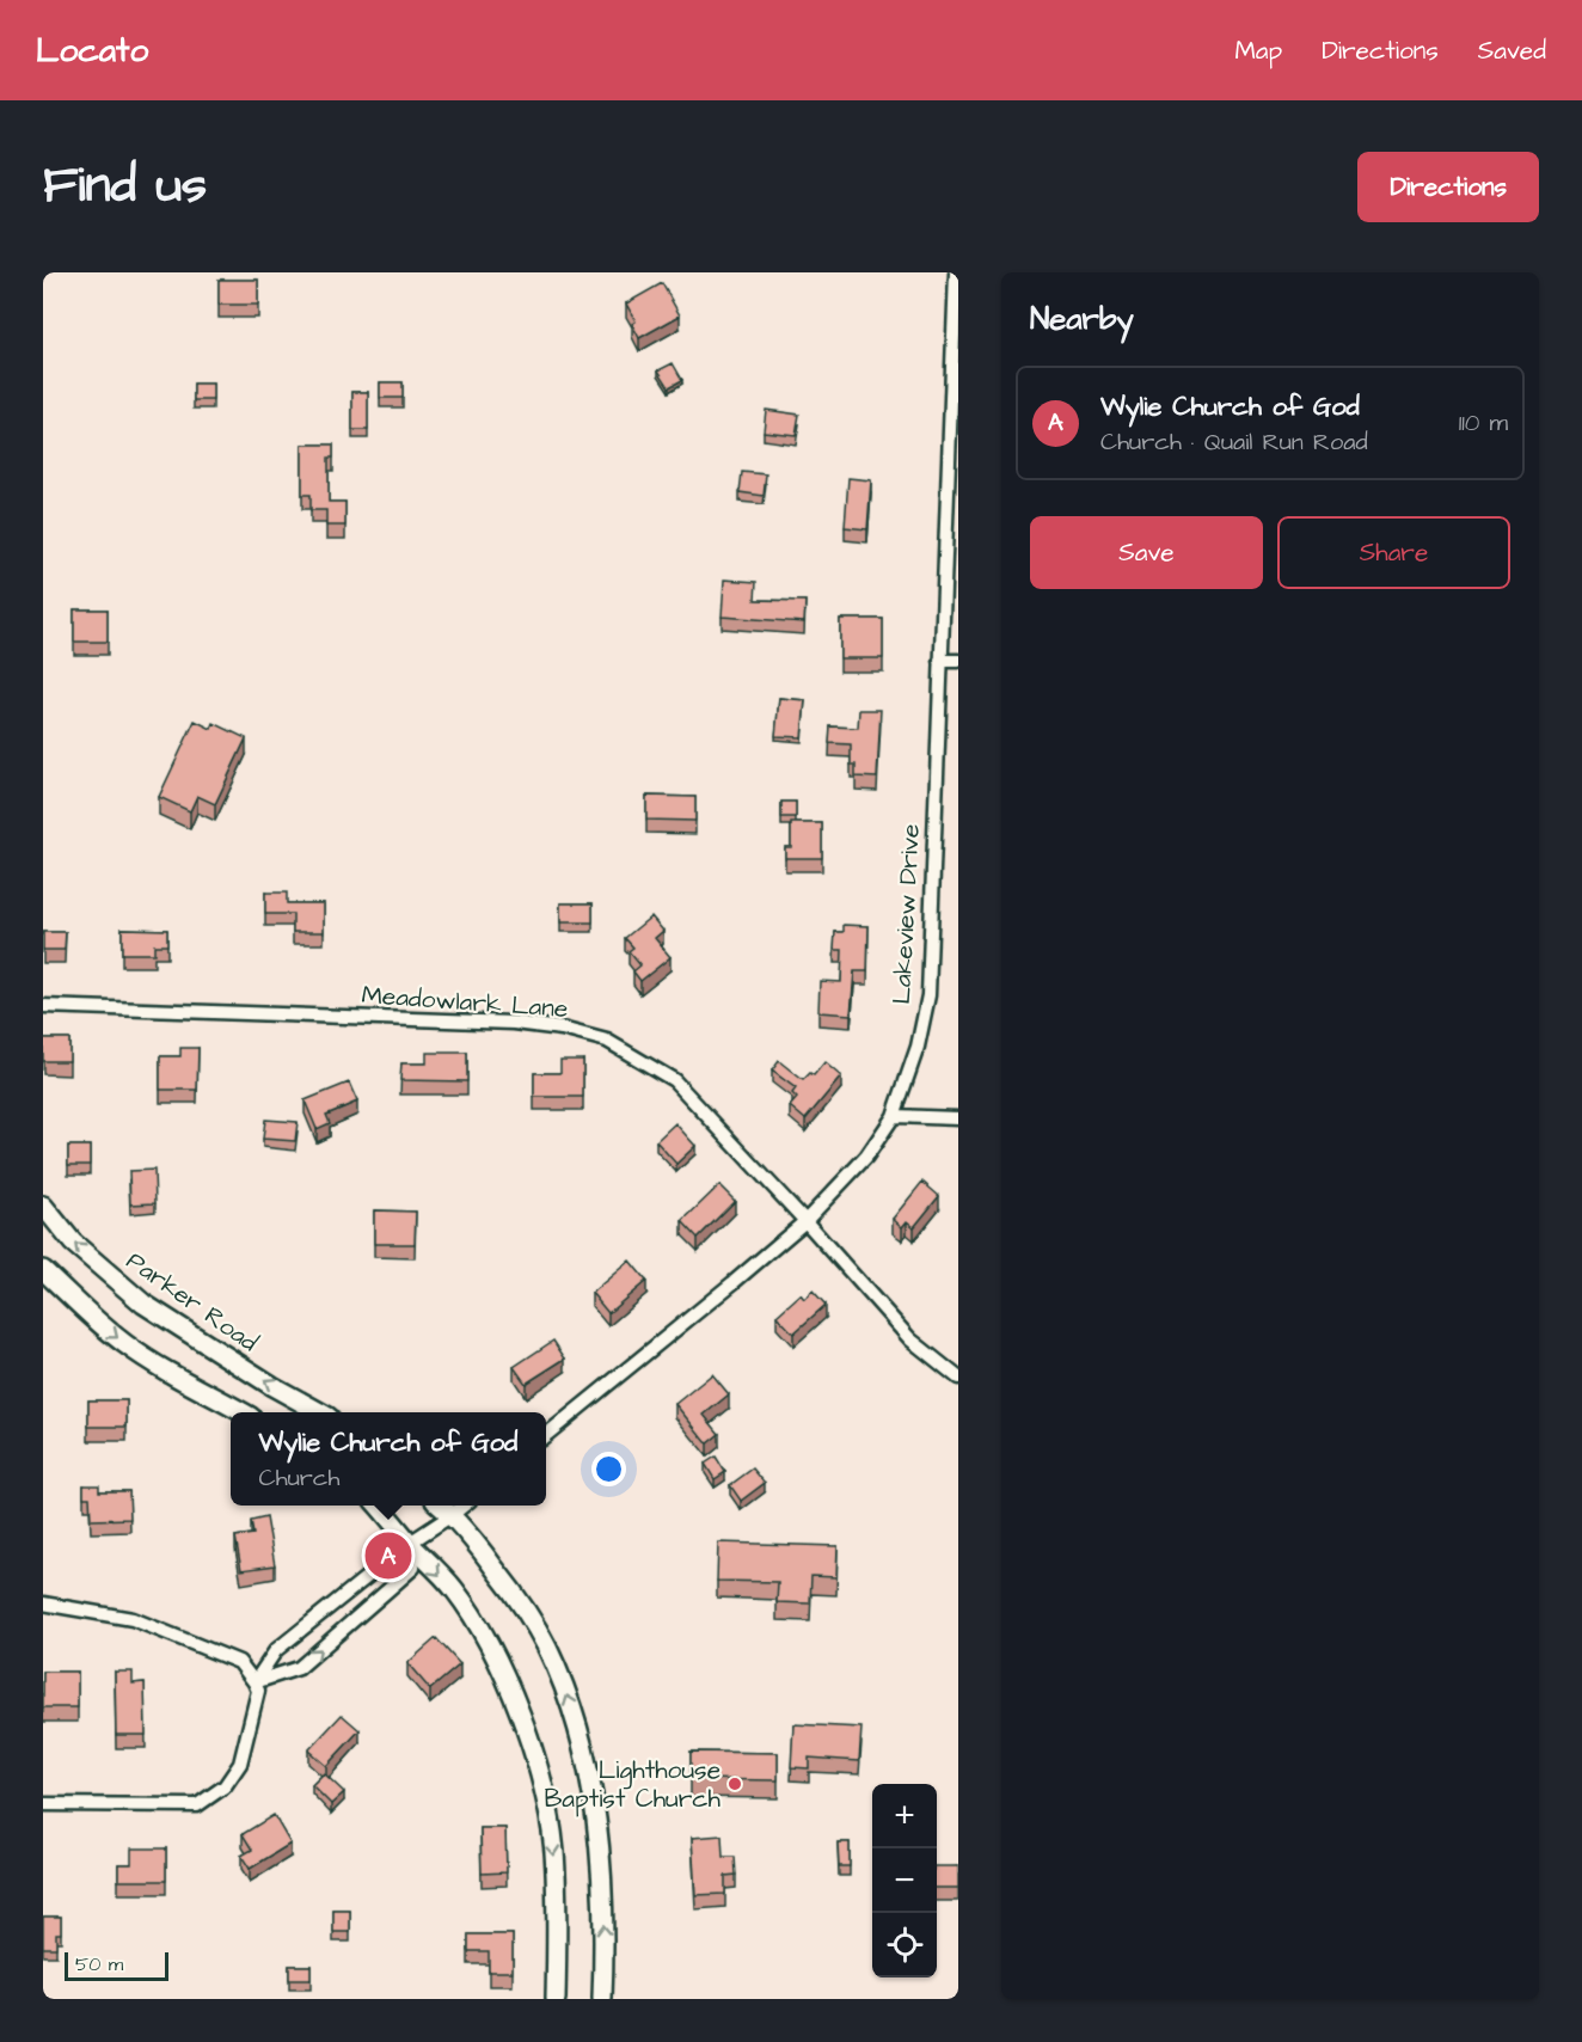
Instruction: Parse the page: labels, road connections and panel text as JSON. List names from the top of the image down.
{
  "streets": {
    "main road": ["Parker Road"],
    "street": ["Lakeview Drive", "Meadowlark Lane"]
  },
  "crossings": [
    ["Lakeview Drive", "Meadowlark Lane"]
  ],
  "places": ["Lighthouse Baptist Church"],
  "scale_bar": "50 m",
  "page": {
    "header": "Locato",
    "nav": ["Map", "Directions", "Saved"],
    "title": "Find us",
    "buttons": [
      "Directions",
      ["Save", "Share"]
    ],
    "heading": "Nearby",
    "list": [
      {
        "mark": "A",
        "name": "Wylie Church of God",
        "note": "Church · Quail Run Road",
        "value": "110 m"
      }
    ],
    "popup": ["Wylie Church of God", "Church"],
    "pins": "A",
    "map_buttons": ["+", "−"],
    "scale": "50 m"
  }
}
